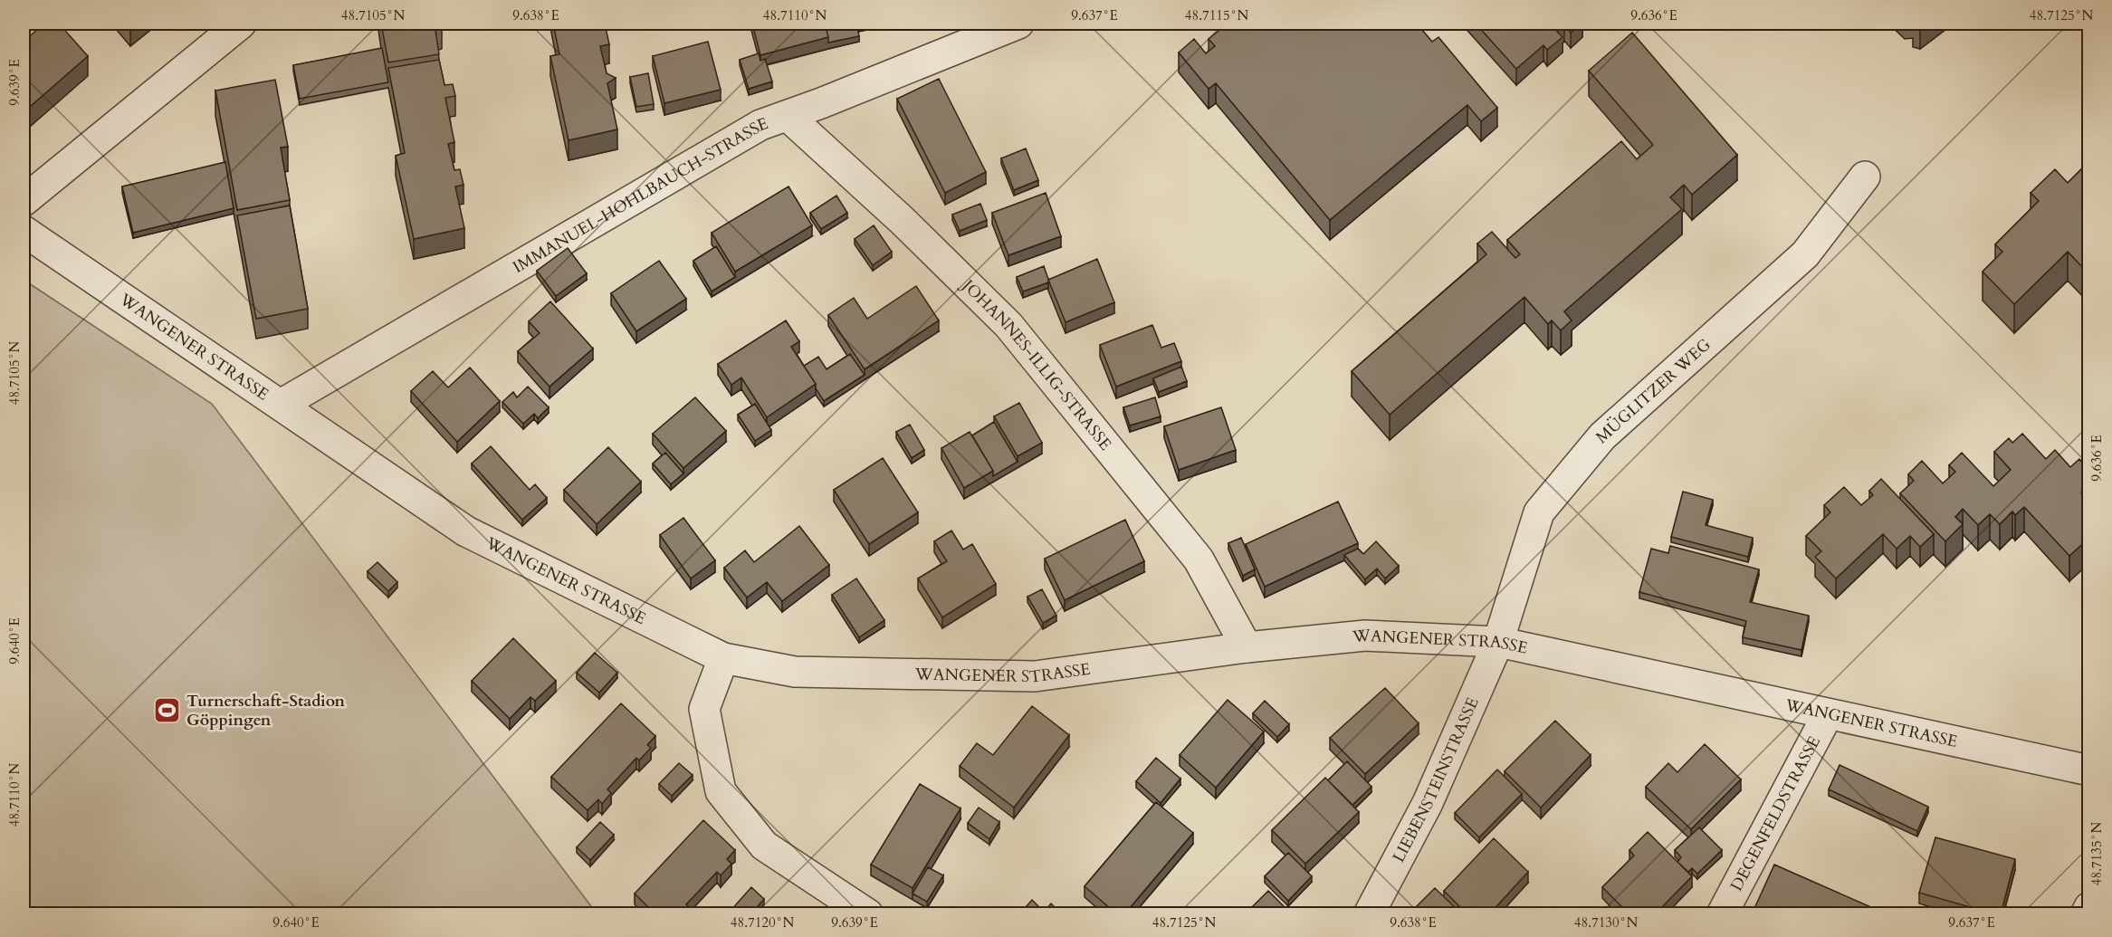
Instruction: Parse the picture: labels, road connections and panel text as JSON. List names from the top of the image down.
{
  "streets": {
    "street": [
      "IMMANUEL-HOHLBAUCH-STRASSE",
      "WANGENER STRASSE",
      "JOHANNES-ILLIG-STRASSE",
      "MÜGLITZER WEG",
      "LIEBENSTEINSTRASSE",
      "DEGENFELDSTRASSE"
    ]
  },
  "crossings": [
    ["IMMANUEL-HOHLBAUCH-STRASSE", "WANGENER STRASSE"],
    ["IMMANUEL-HOHLBAUCH-STRASSE", "JOHANNES-ILLIG-STRASSE"],
    ["WANGENER STRASSE", "JOHANNES-ILLIG-STRASSE"],
    ["WANGENER STRASSE", "MÜGLITZER WEG"],
    ["WANGENER STRASSE", "LIEBENSTEINSTRASSE"],
    ["WANGENER STRASSE", "DEGENFELDSTRASSE"],
    ["MÜGLITZER WEG", "LIEBENSTEINSTRASSE"]
  ],
  "places": {
    "sports": ["Turnerschaft-Stadion Göppingen"]
  },
  "coordinates": [
    "48.7105°N",
    "9.638°E",
    "48.7110°N",
    "9.637°E",
    "48.7115°N",
    "9.636°E",
    "48.7125°N",
    "9.639°E",
    "9.640°E",
    "48.7135°N",
    "48.7120°N",
    "48.7130°N"
  ]
}
